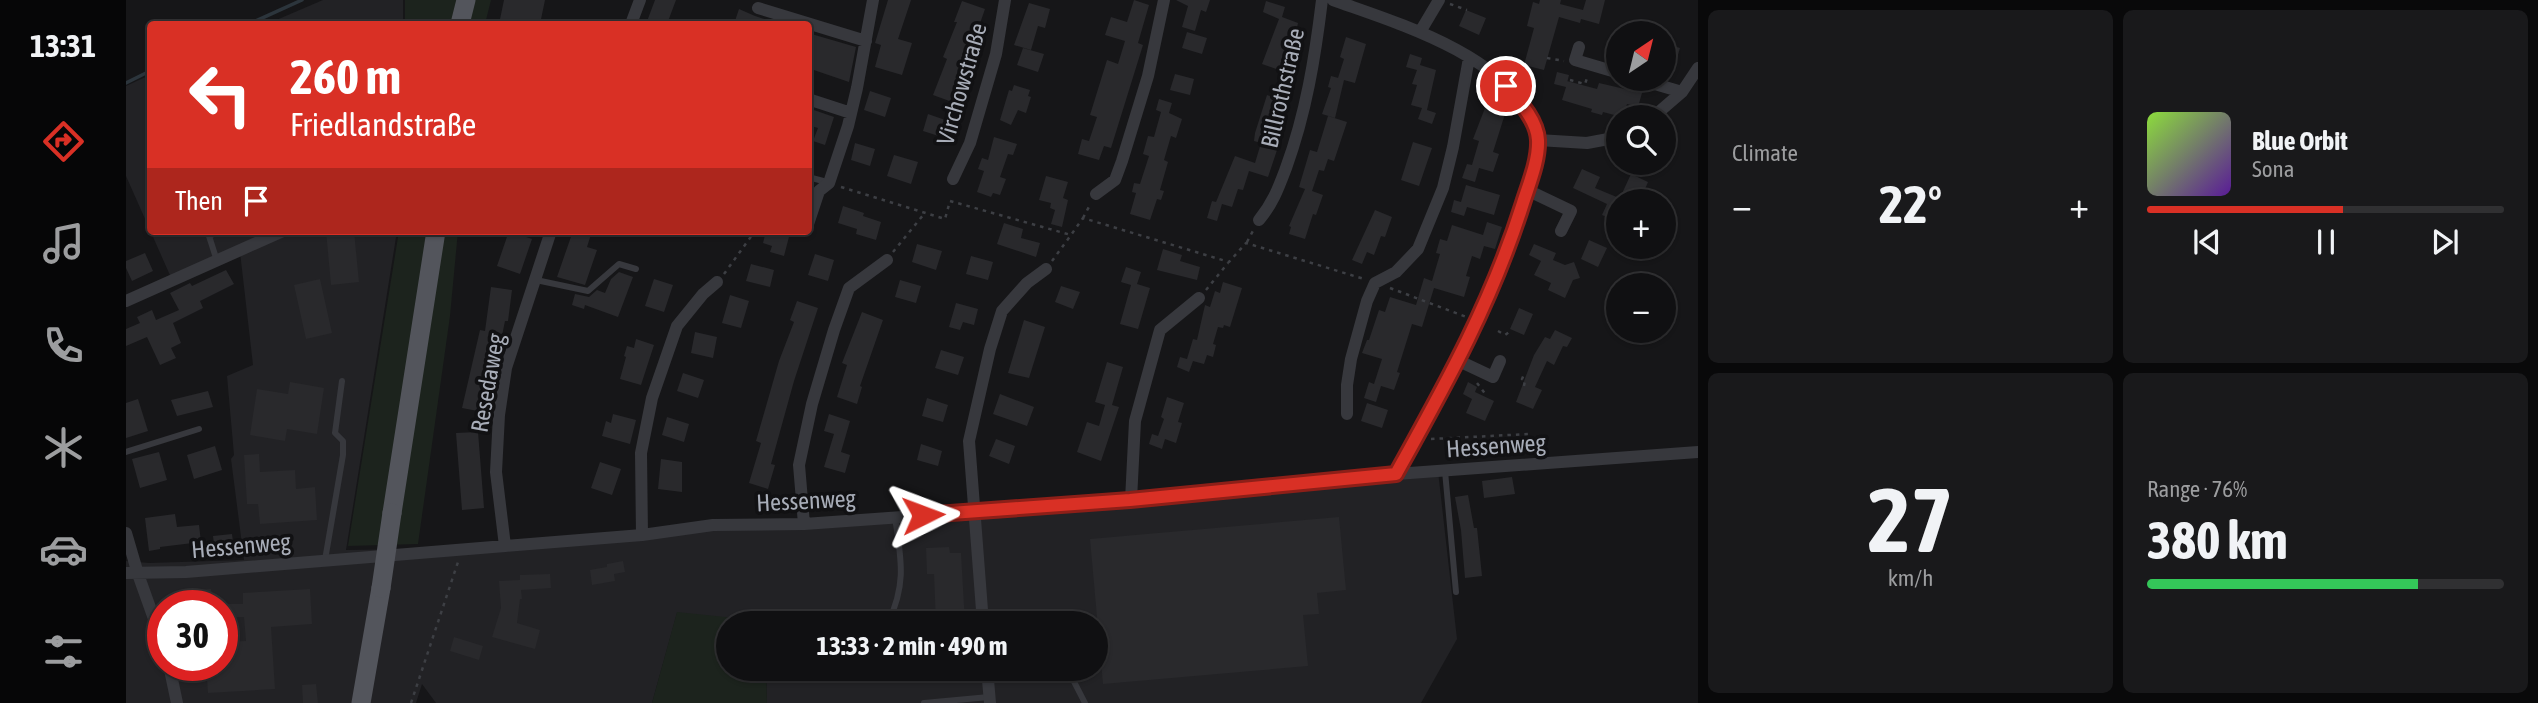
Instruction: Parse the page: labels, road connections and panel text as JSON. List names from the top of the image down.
{
  "streets": {
    "street": [
      "Virchowstraße",
      "Billrothstraße",
      "Resedaweg",
      "Hessenweg"
    ]
  },
  "crossings": [
    ["Resedaweg", "Hessenweg"]
  ],
  "north": "top right",
  "page": {
    "tabs": "13:31",
    "tile": [
      "Climate",
      ["27", "km/h"],
      ["Range · 76%", "380 km"]
    ],
    "map_buttons": ["+", "−"],
    "turn": ["260 m", "Friedlandstraße"],
    "song": ["Blue Orbit", "Sona"],
    "then": "Then",
    "heat": ["−", "22°", "+"],
    "limit": "30",
    "trip": "13:33 · 2 min · 490 m"
  }
}
